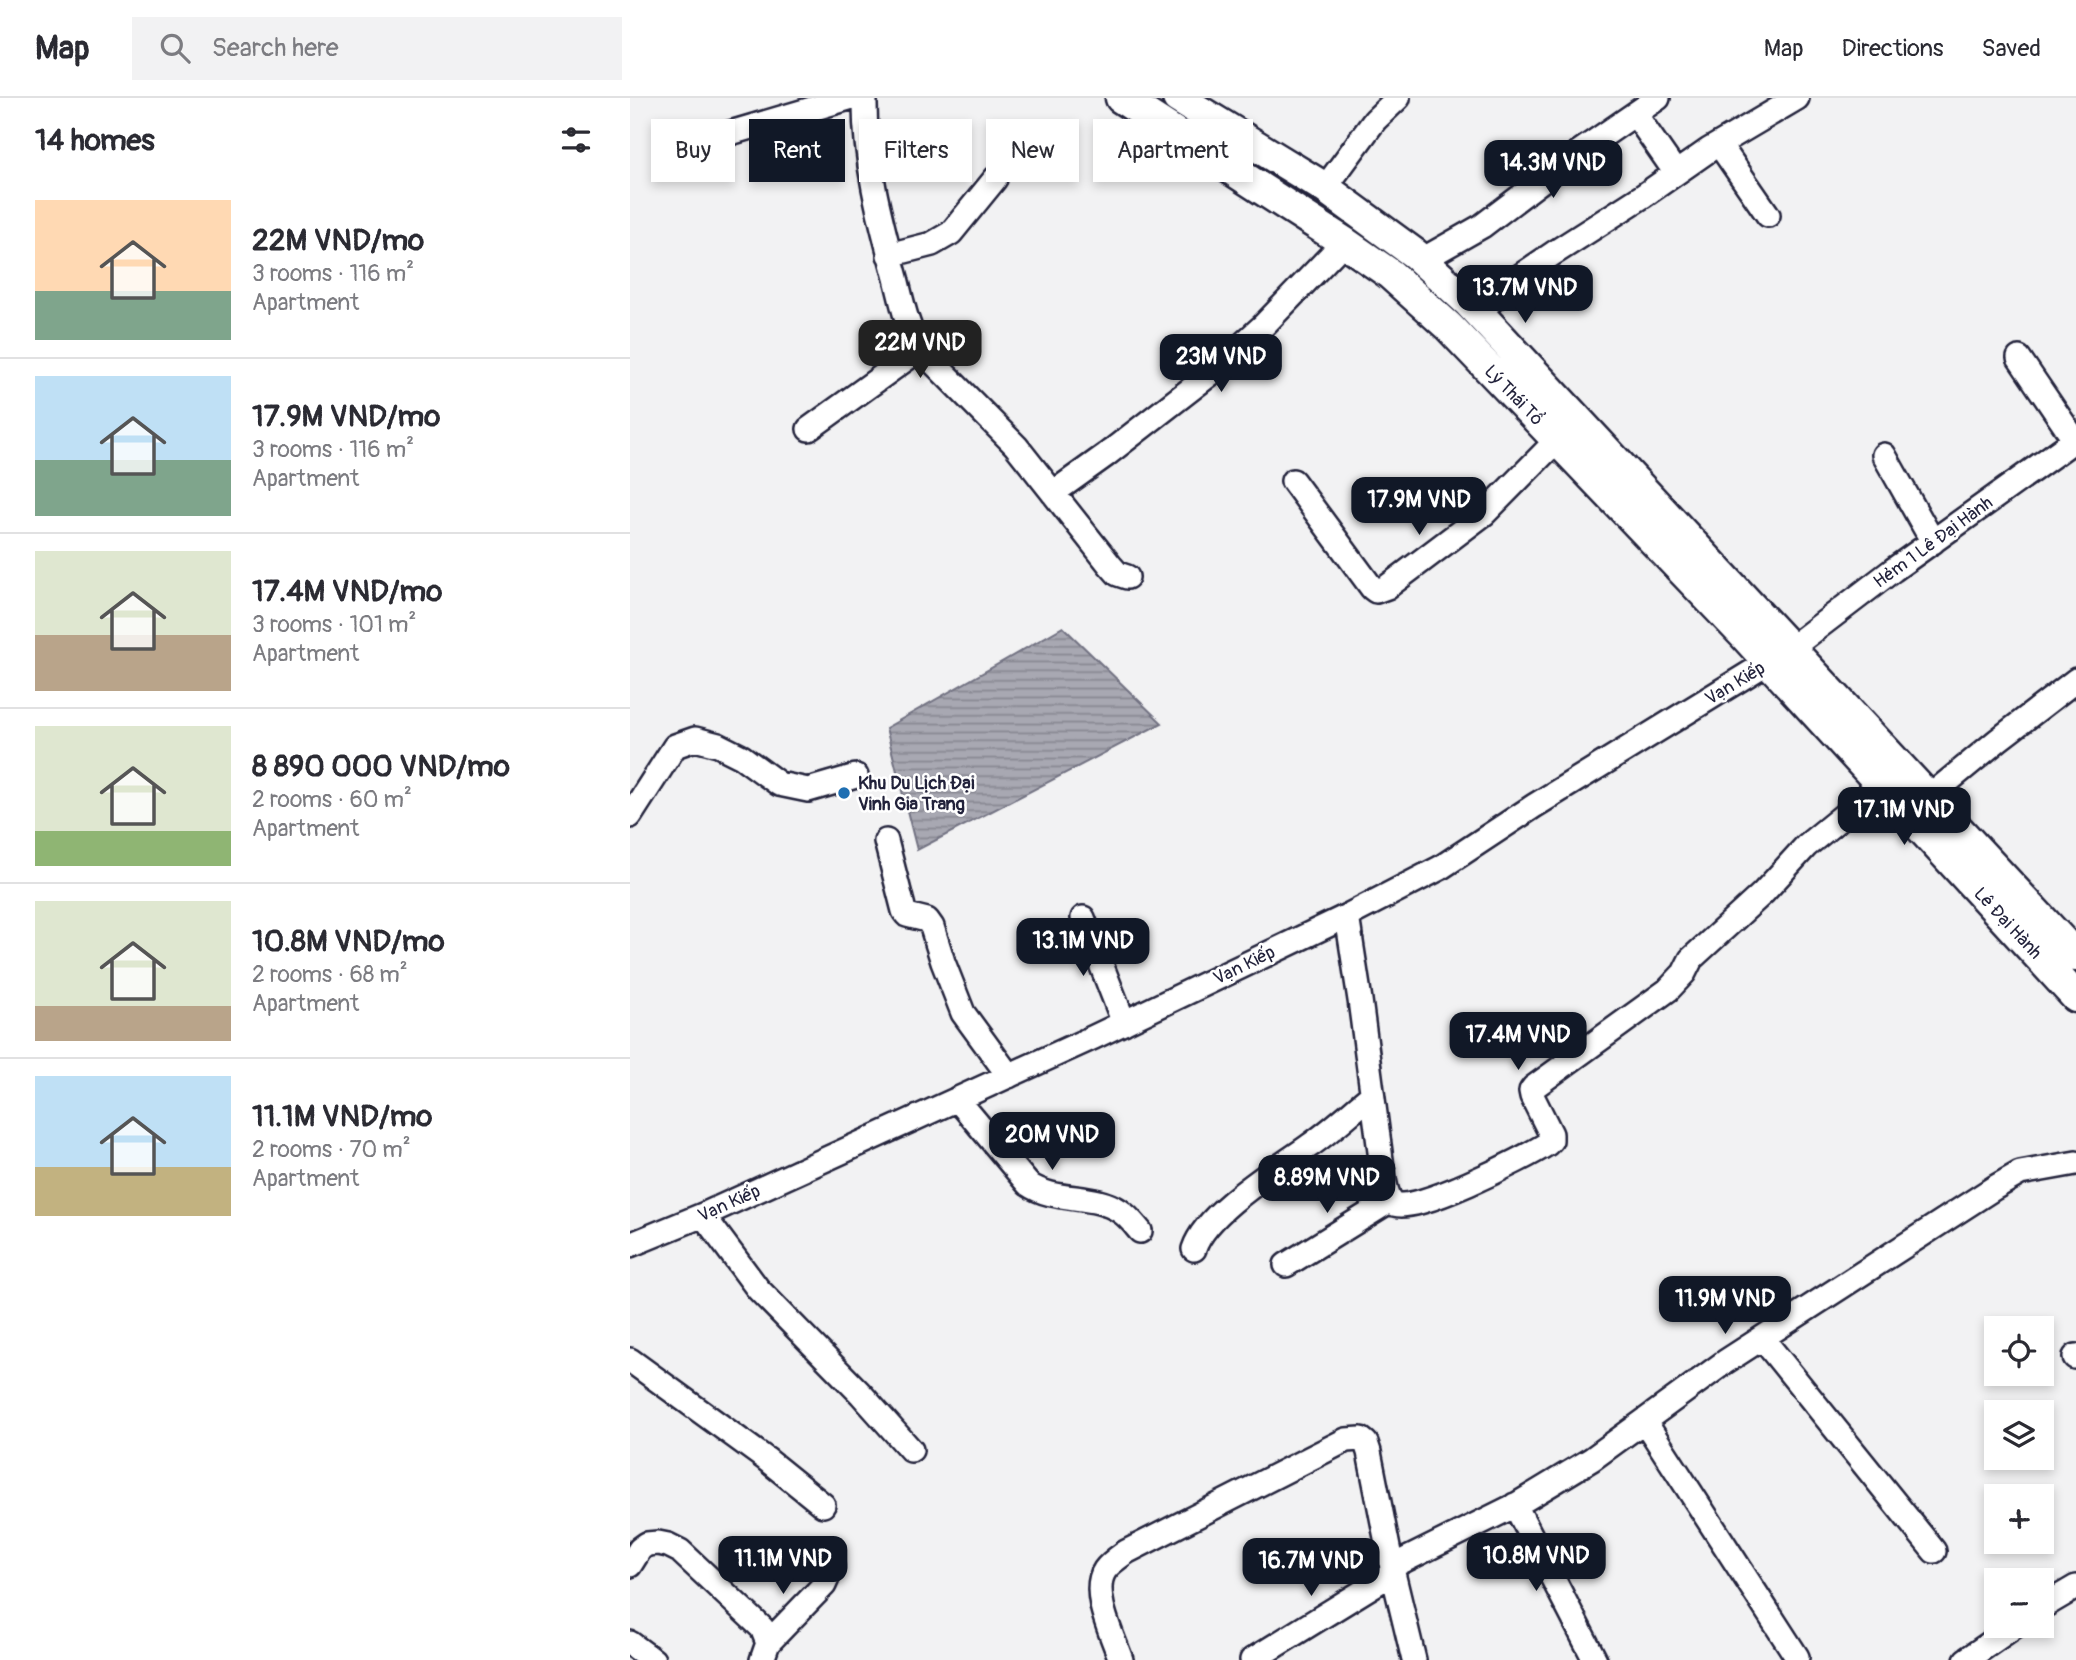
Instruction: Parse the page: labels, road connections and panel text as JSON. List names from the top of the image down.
{
  "streets": {
    "main road": ["Lý Thái Tổ", "Lê Đại Hành"],
    "street": ["Hẻm 1 Lê Đại Hành", "Vạn Kiếp"]
  },
  "crossings": [
    ["Lý Thái Tổ", "Hẻm 1 Lê Đại Hành"],
    ["Lý Thái Tổ", "Vạn Kiếp"],
    ["Lý Thái Tổ", "Lê Đại Hành"],
    ["Hẻm 1 Lê Đại Hành", "Vạn Kiếp"],
    ["Hẻm 1 Lê Đại Hành", "Lê Đại Hành"],
    ["Vạn Kiếp", "Lê Đại Hành"]
  ],
  "places": ["Khu Du Lịch Đại Vinh Gia Trang"],
  "page": {
    "header": "Map",
    "search": "Search here",
    "nav": ["Map", "Directions", "Saved"],
    "heading": "14 homes",
    "chip": [
      "Buy",
      "Rent",
      "Filters",
      "New",
      "Apartment"
    ],
    "price": [
      "14.3M VND",
      "13.7M VND",
      "22M VND",
      "23M VND",
      "17.9M VND",
      "17.1M VND",
      "13.1M VND",
      "17.4M VND",
      "20M VND",
      "8.89M VND",
      "11.9M VND",
      "10.8M VND",
      "11.1M VND",
      "16.7M VND"
    ],
    "list": [
      {
        "name": "22M VND/mo",
        "note": "3 rooms · 116 m² · Apartment"
      },
      {
        "name": "17.9M VND/mo",
        "note": "3 rooms · 116 m² · Apartment"
      },
      {
        "name": "17.4M VND/mo",
        "note": "3 rooms · 101 m² · Apartment"
      },
      {
        "name": "8 890 000 VND/mo",
        "note": "2 rooms · 60 m² · Apartment"
      },
      {
        "name": "10.8M VND/mo",
        "note": "2 rooms · 68 m² · Apartment"
      },
      {
        "name": "11.1M VND/mo",
        "note": "2 rooms · 70 m² · Apartment"
      }
    ],
    "map_buttons": ["+", "−"]
  }
}
